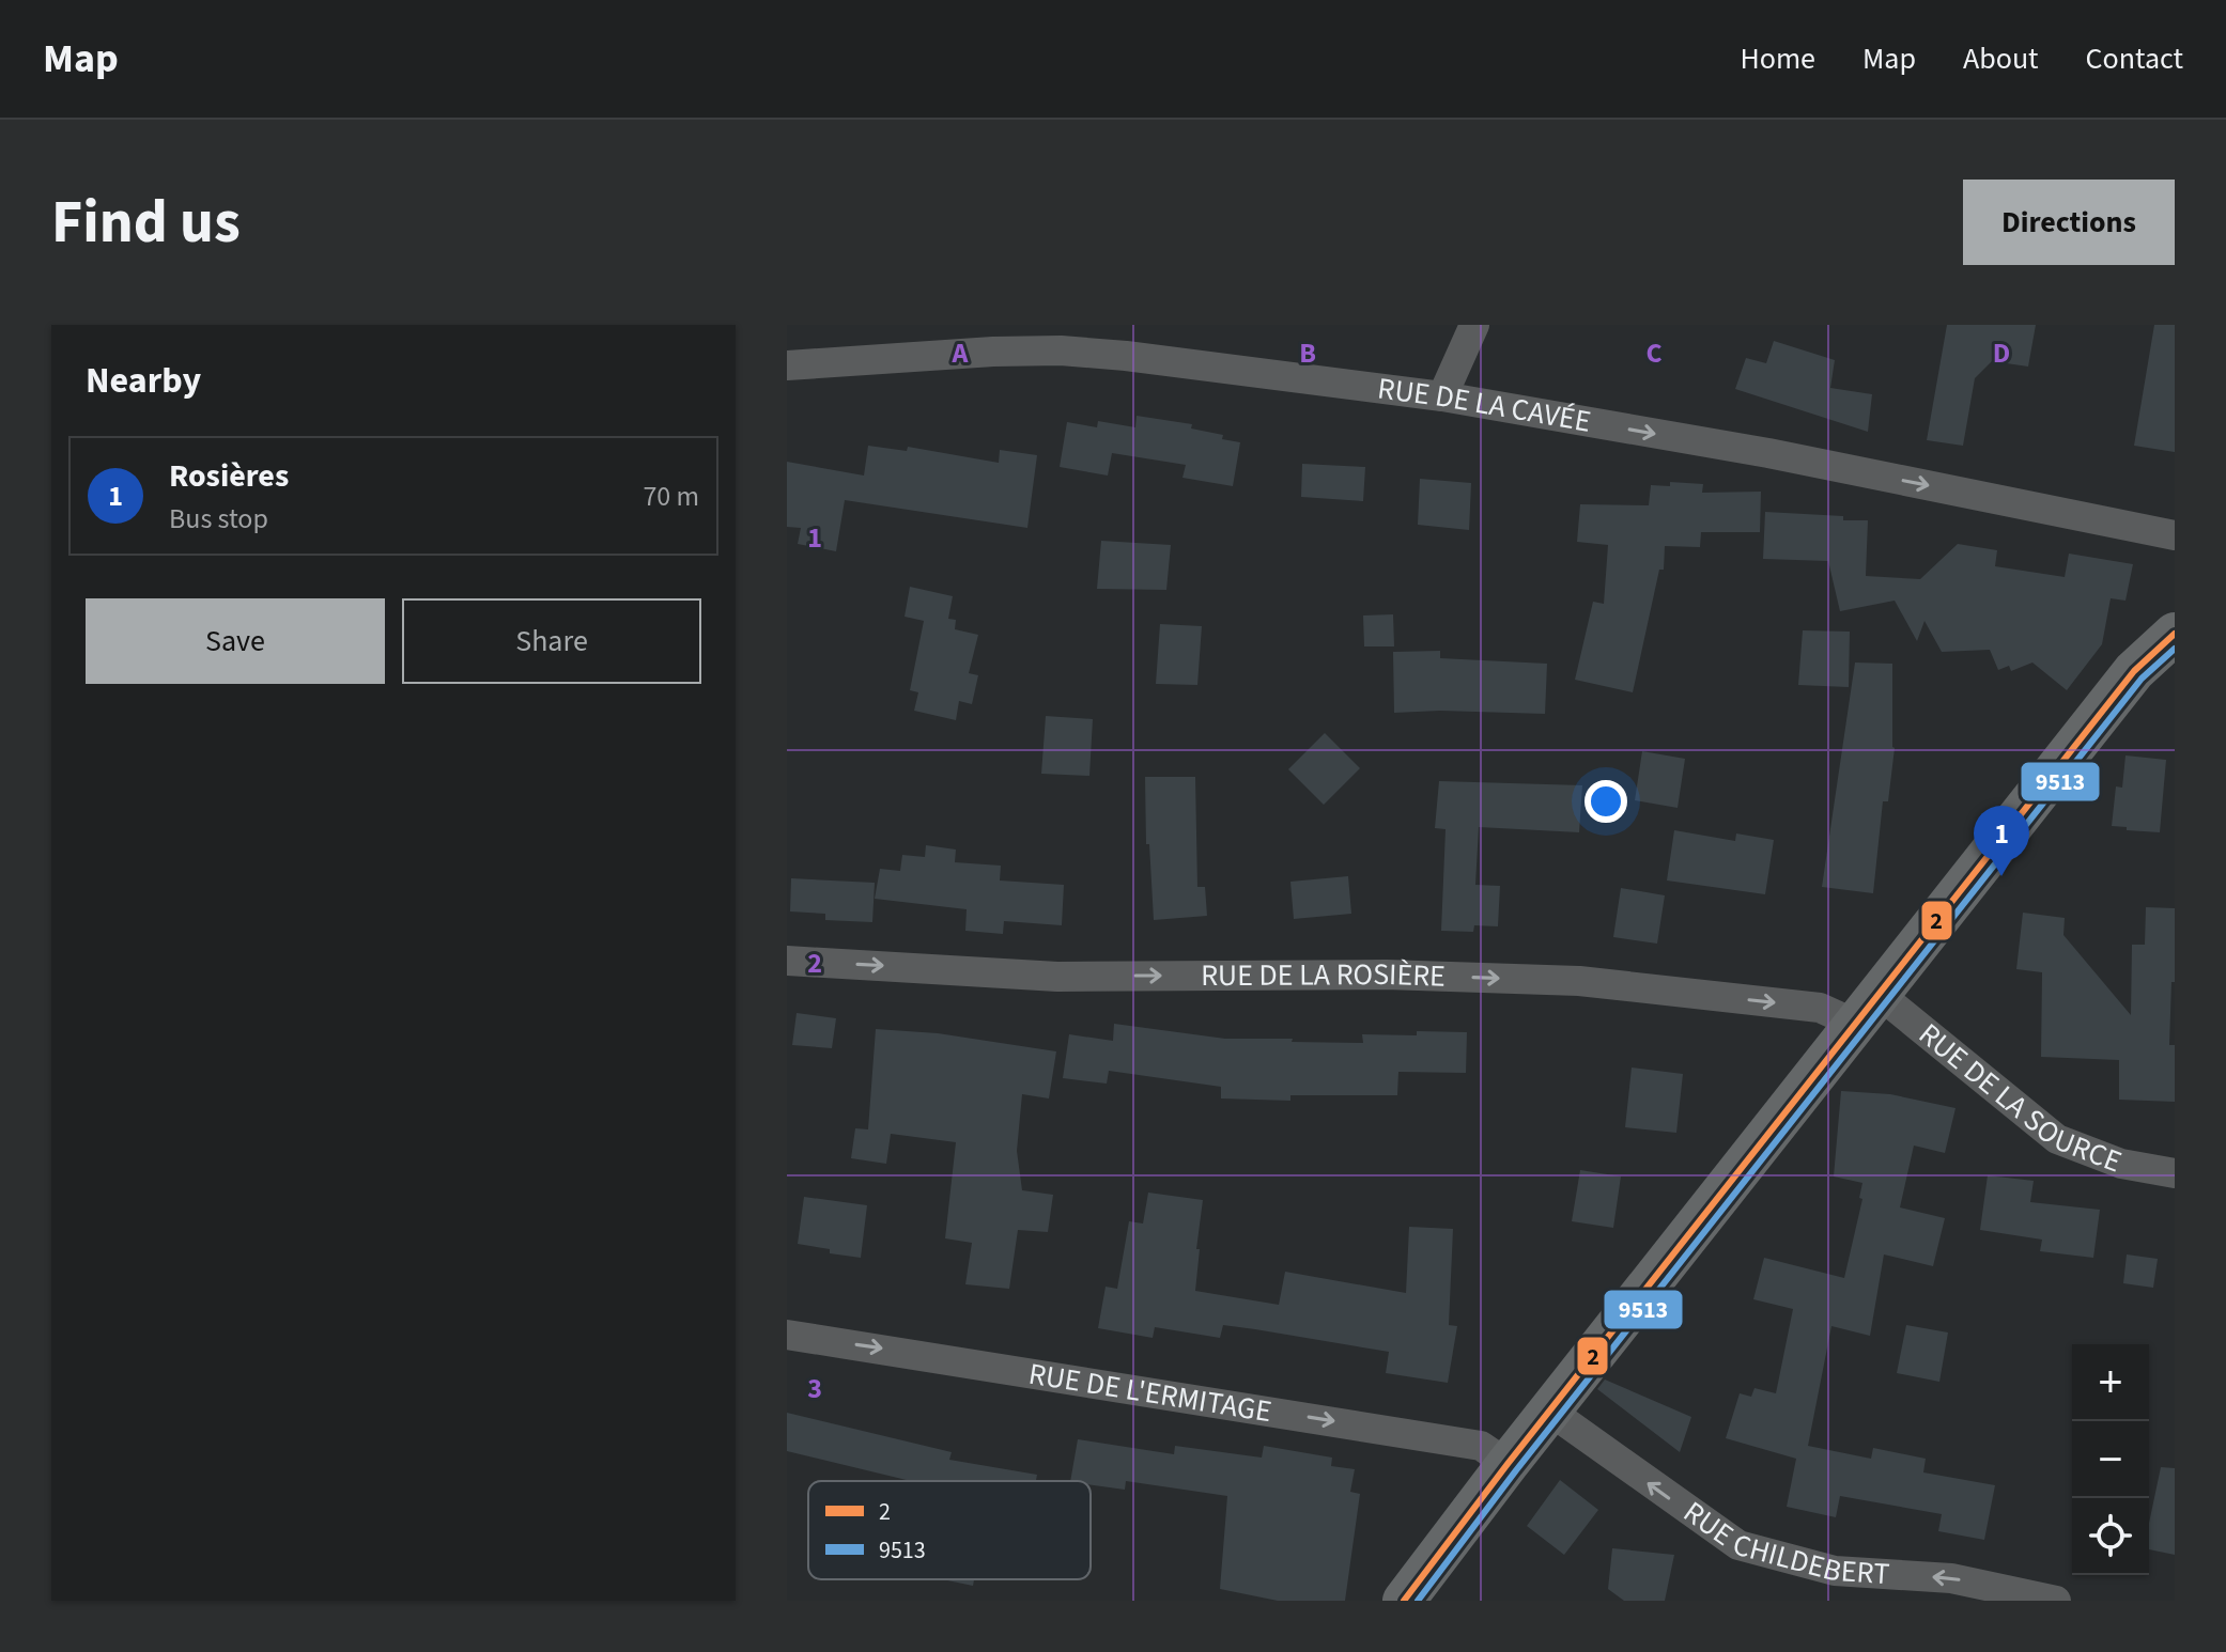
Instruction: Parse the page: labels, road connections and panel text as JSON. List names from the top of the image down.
{
  "streets": {
    "street": [
      "RUE DE LA CAVÉE",
      "RUE DE LA ROSIÈRE",
      "RUE DE LA SOURCE",
      "RUE DE L'ERMITAGE",
      "RUE CHILDEBERT"
    ]
  },
  "crossings": [
    ["RUE DE LA ROSIÈRE", "RUE DE LA SOURCE"]
  ],
  "one_way": [
    "RUE DE LA CAVÉE",
    "RUE DE LA ROSIÈRE",
    "RUE DE L'ERMITAGE",
    "RUE CHILDEBERT"
  ],
  "lines": ["transit line 2", "transit line 9513"],
  "legend": ["2", "9513"],
  "page": {
    "header": "Map",
    "nav": [
      "Home",
      "Map",
      "About",
      "Contact"
    ],
    "buttons": [
      "Directions",
      ["Save", "Share"]
    ],
    "title": "Find us",
    "heading": "Nearby",
    "list": [
      {
        "mark": "1",
        "name": "Rosières",
        "note": "Bus stop",
        "value": "70 m"
      }
    ],
    "pins": "1",
    "map_buttons": ["+", "−"]
  },
  "grid": {
    "columns": [
      "A",
      "B",
      "C",
      "D"
    ],
    "rows": ["1", "2", "3"]
  }
}
